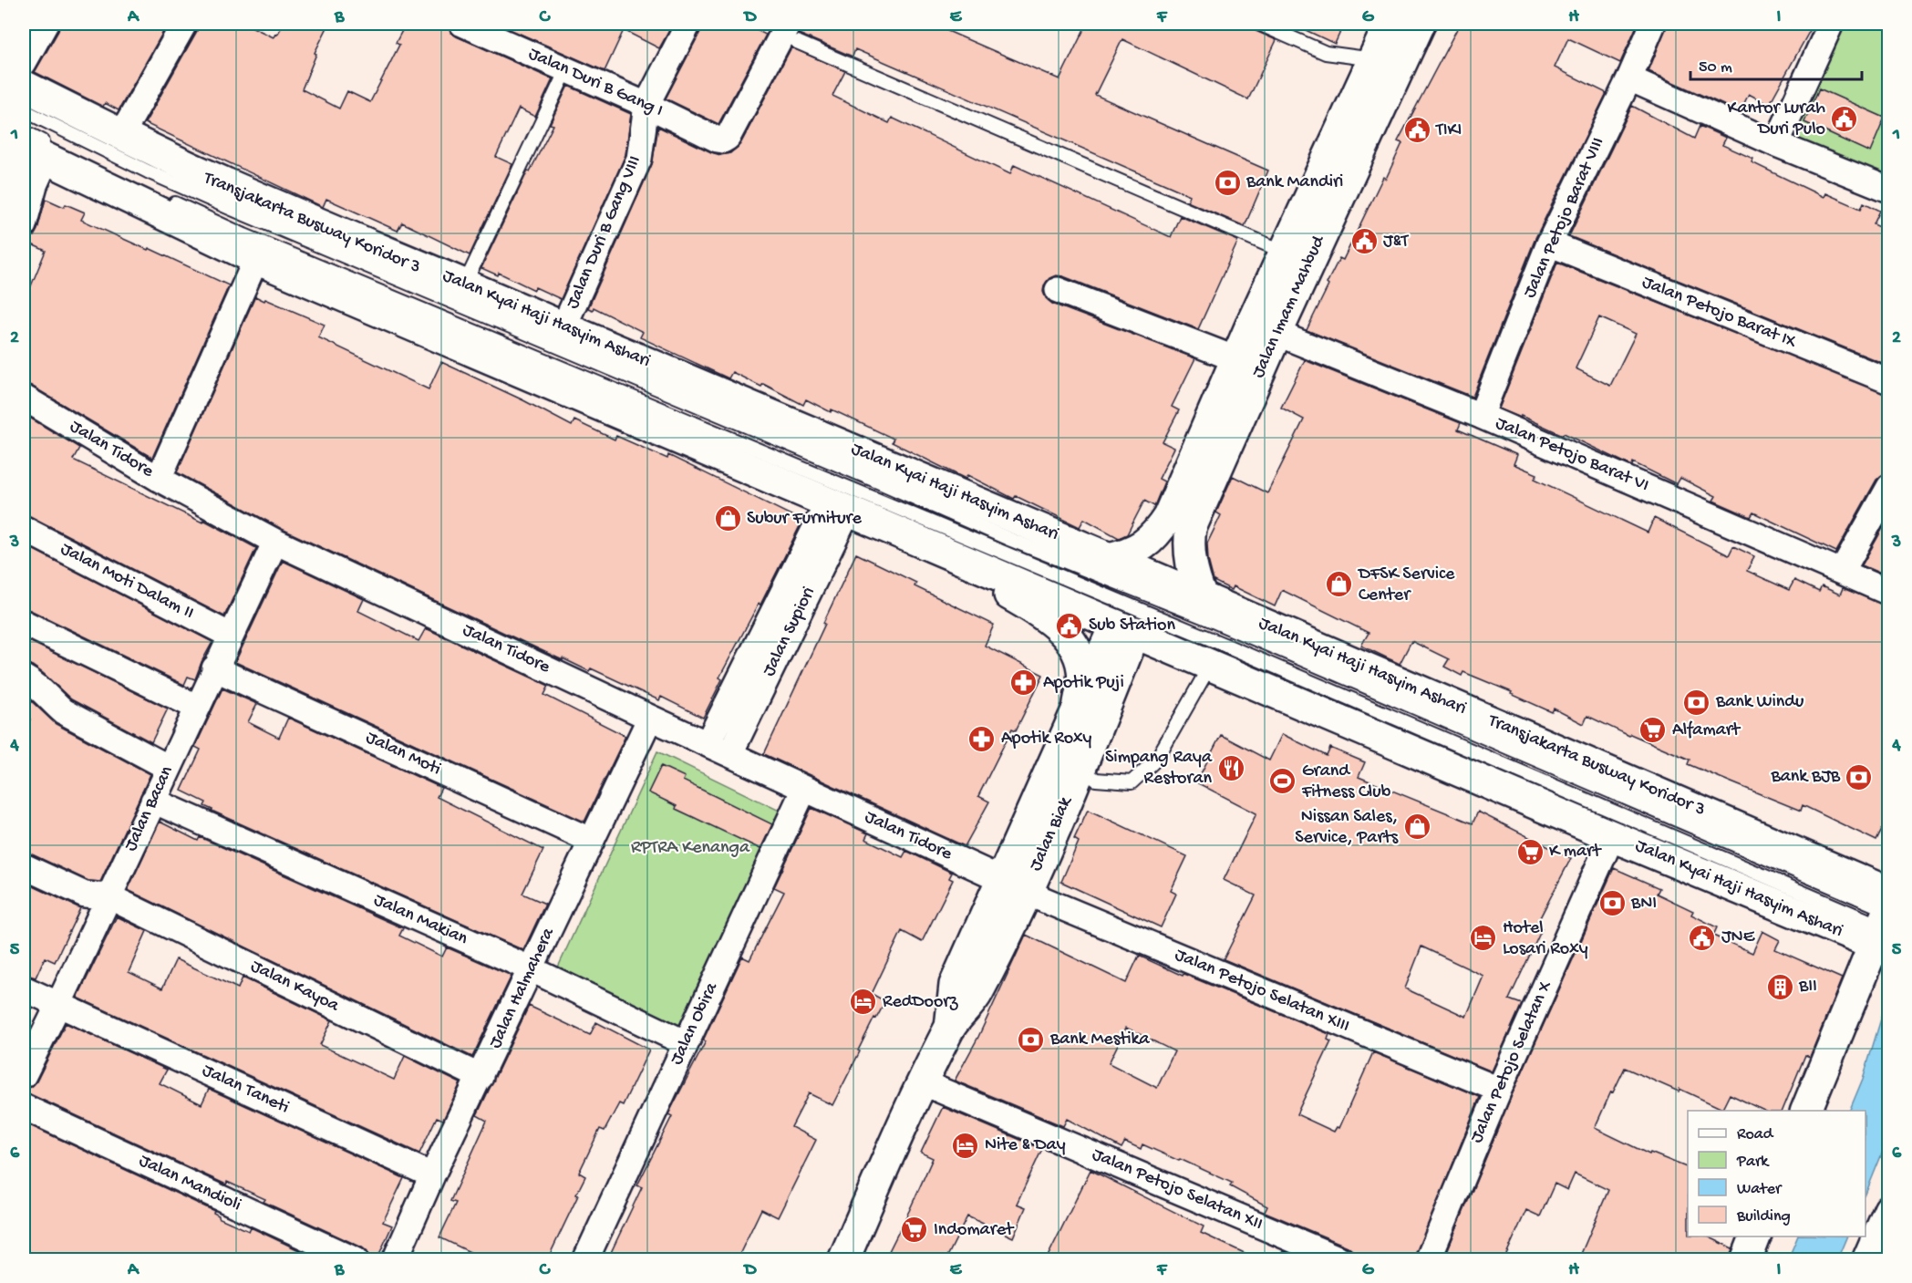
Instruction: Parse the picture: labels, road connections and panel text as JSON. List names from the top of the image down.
{
  "streets": {
    "main road": ["Jalan Imam Mahbud", "Jalan Kyai Haji Hasyim Ashari", "Jalan Biak"],
    "street": [
      "Jalan Duri B Gang I",
      "Jalan Petojo Barat VIII",
      "Jalan Duri B Gang VIII",
      "Jalan Petojo Barat IX",
      "Jalan Tidore",
      "Jalan Petojo Barat VI",
      "Jalan Moti Dalam II",
      "Jalan Supiori",
      "Jalan Moti",
      "Jalan Bacan",
      "Jalan Makian",
      "Jalan Kayoa",
      "Jalan Halmahera",
      "Jalan Petojo Selatan XIII",
      "Jalan Obira",
      "Jalan Petojo Selatan X",
      "Jalan Taneti",
      "Jalan Mandioli",
      "Jalan Petojo Selatan XII"
    ],
    "lane": ["Transjakarta Busway Koridor 3"]
  },
  "crossings": [
    ["Jalan Duri B Gang I", "Jalan Duri B Gang VIII"],
    ["Jalan Petojo Barat VIII", "Jalan Petojo Barat IX"],
    ["Jalan Petojo Barat VIII", "Jalan Petojo Barat VI"],
    ["Transjakarta Busway Koridor 3", "Jalan Kyai Haji Hasyim Ashari"],
    ["Jalan Duri B Gang VIII", "Jalan Kyai Haji Hasyim Ashari"],
    ["Jalan Imam Mahbud", "Jalan Kyai Haji Hasyim Ashari"],
    ["Jalan Imam Mahbud", "Jalan Petojo Barat VI"],
    ["Jalan Kyai Haji Hasyim Ashari", "Jalan Supiori"],
    ["Jalan Kyai Haji Hasyim Ashari", "Jalan Biak"],
    ["Jalan Kyai Haji Hasyim Ashari", "Jalan Petojo Selatan X"],
    ["Jalan Tidore", "Jalan Supiori"],
    ["Jalan Tidore", "Jalan Bacan"],
    ["Jalan Tidore", "Jalan Biak"],
    ["Jalan Tidore", "Jalan Halmahera"],
    ["Jalan Tidore", "Jalan Petojo Selatan XIII"],
    ["Jalan Tidore", "Jalan Obira"],
    ["Jalan Moti Dalam II", "Jalan Bacan"],
    ["Jalan Moti", "Jalan Bacan"],
    ["Jalan Moti", "Jalan Halmahera"],
    ["Jalan Bacan", "Jalan Makian"],
    ["Jalan Bacan", "Jalan Kayoa"],
    ["Jalan Bacan", "Jalan Taneti"],
    ["Jalan Biak", "Jalan Petojo Selatan XIII"],
    ["Jalan Biak", "Jalan Petojo Selatan XII"],
    ["Jalan Makian", "Jalan Halmahera"],
    ["Jalan Makian", "Jalan Obira"],
    ["Jalan Kayoa", "Jalan Halmahera"],
    ["Jalan Halmahera", "Jalan Taneti"],
    ["Jalan Petojo Selatan XIII", "Jalan Petojo Selatan X"]
  ],
  "parks": ["RPTRA Kenanga"],
  "places": {
    "public building": [
      "Kantor Lurah Duri Pulo",
      "TIKI",
      "J&T",
      "Sub Station",
      "JNE"
    ],
    "bank": [
      "Bank Mandiri",
      "Bank Windu",
      "Bank BJB",
      "BNI",
      "Bank Mestika"
    ],
    "shop": ["Subur Furniture", "DFSK Service Center", "Nissan Sales, Service, Parts"],
    "pharmacy": ["Apotik Puji", "Apotik Roxy"],
    "supermarket": ["Alfamart", "K mart", "Indomaret"],
    "restaurant": ["Simpang Raya Restoran"],
    "sports": ["Grand Fitness Club"],
    "hotel": ["Hotel Losari Roxy", "RedDoorz", "Nite & Day"],
    "building": ["BII"]
  },
  "legend": [
    "Road",
    "Park",
    "Water",
    "Building"
  ],
  "scale_bar": "50 m",
  "grid": {
    "columns": [
      "A",
      "B",
      "C",
      "D",
      "E",
      "F",
      "G",
      "H",
      "I"
    ],
    "rows": [
      "1",
      "2",
      "3",
      "4",
      "5",
      "6"
    ]
  }
}
